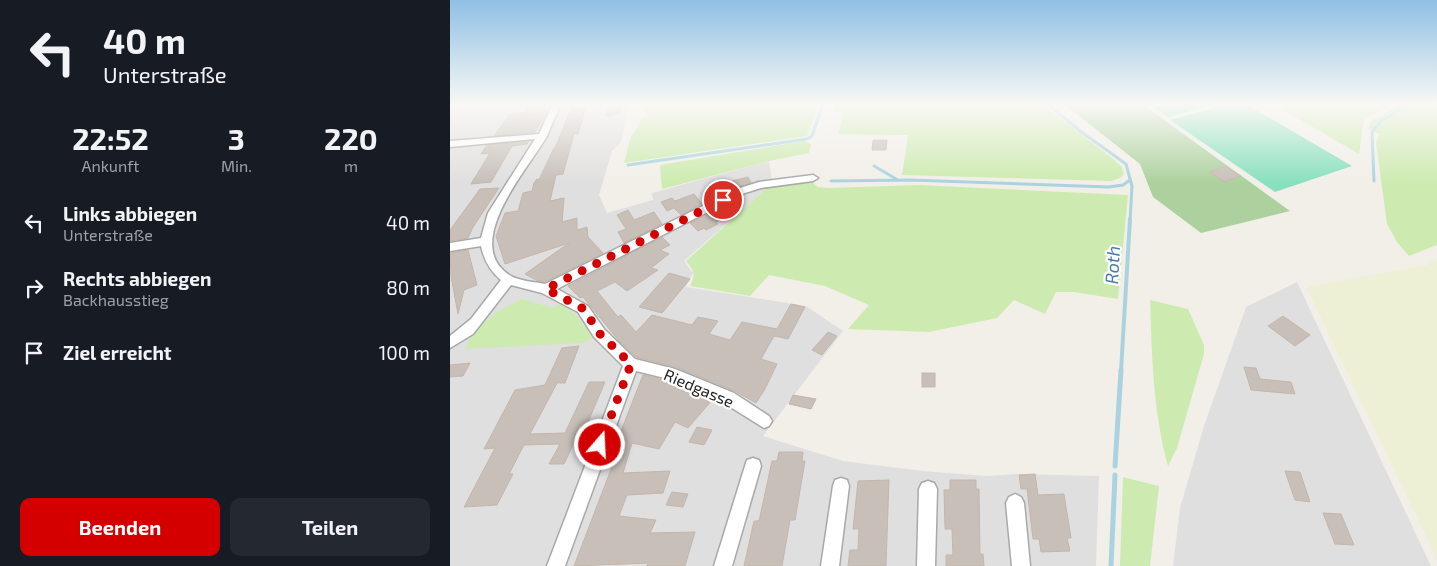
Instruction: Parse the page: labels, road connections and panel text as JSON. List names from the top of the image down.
{
  "streets": {
    "street": ["Riedgasse"]
  },
  "water": ["Roth"],
  "page": {
    "turn": ["40 m", "Unterstraße"],
    "eta": [
      "22:52",
      "Ankunft",
      "3",
      "Min.",
      "220",
      "m"
    ],
    "list": [
      {
        "name": "Links abbiegen",
        "note": "Unterstraße",
        "value": "40 m"
      },
      {
        "name": "Rechts abbiegen",
        "note": "Backhausstieg",
        "value": "80 m"
      },
      {
        "name": "Ziel erreicht",
        "value": "100 m"
      }
    ],
    "buttons": ["Beenden", "Teilen"]
  }
}
